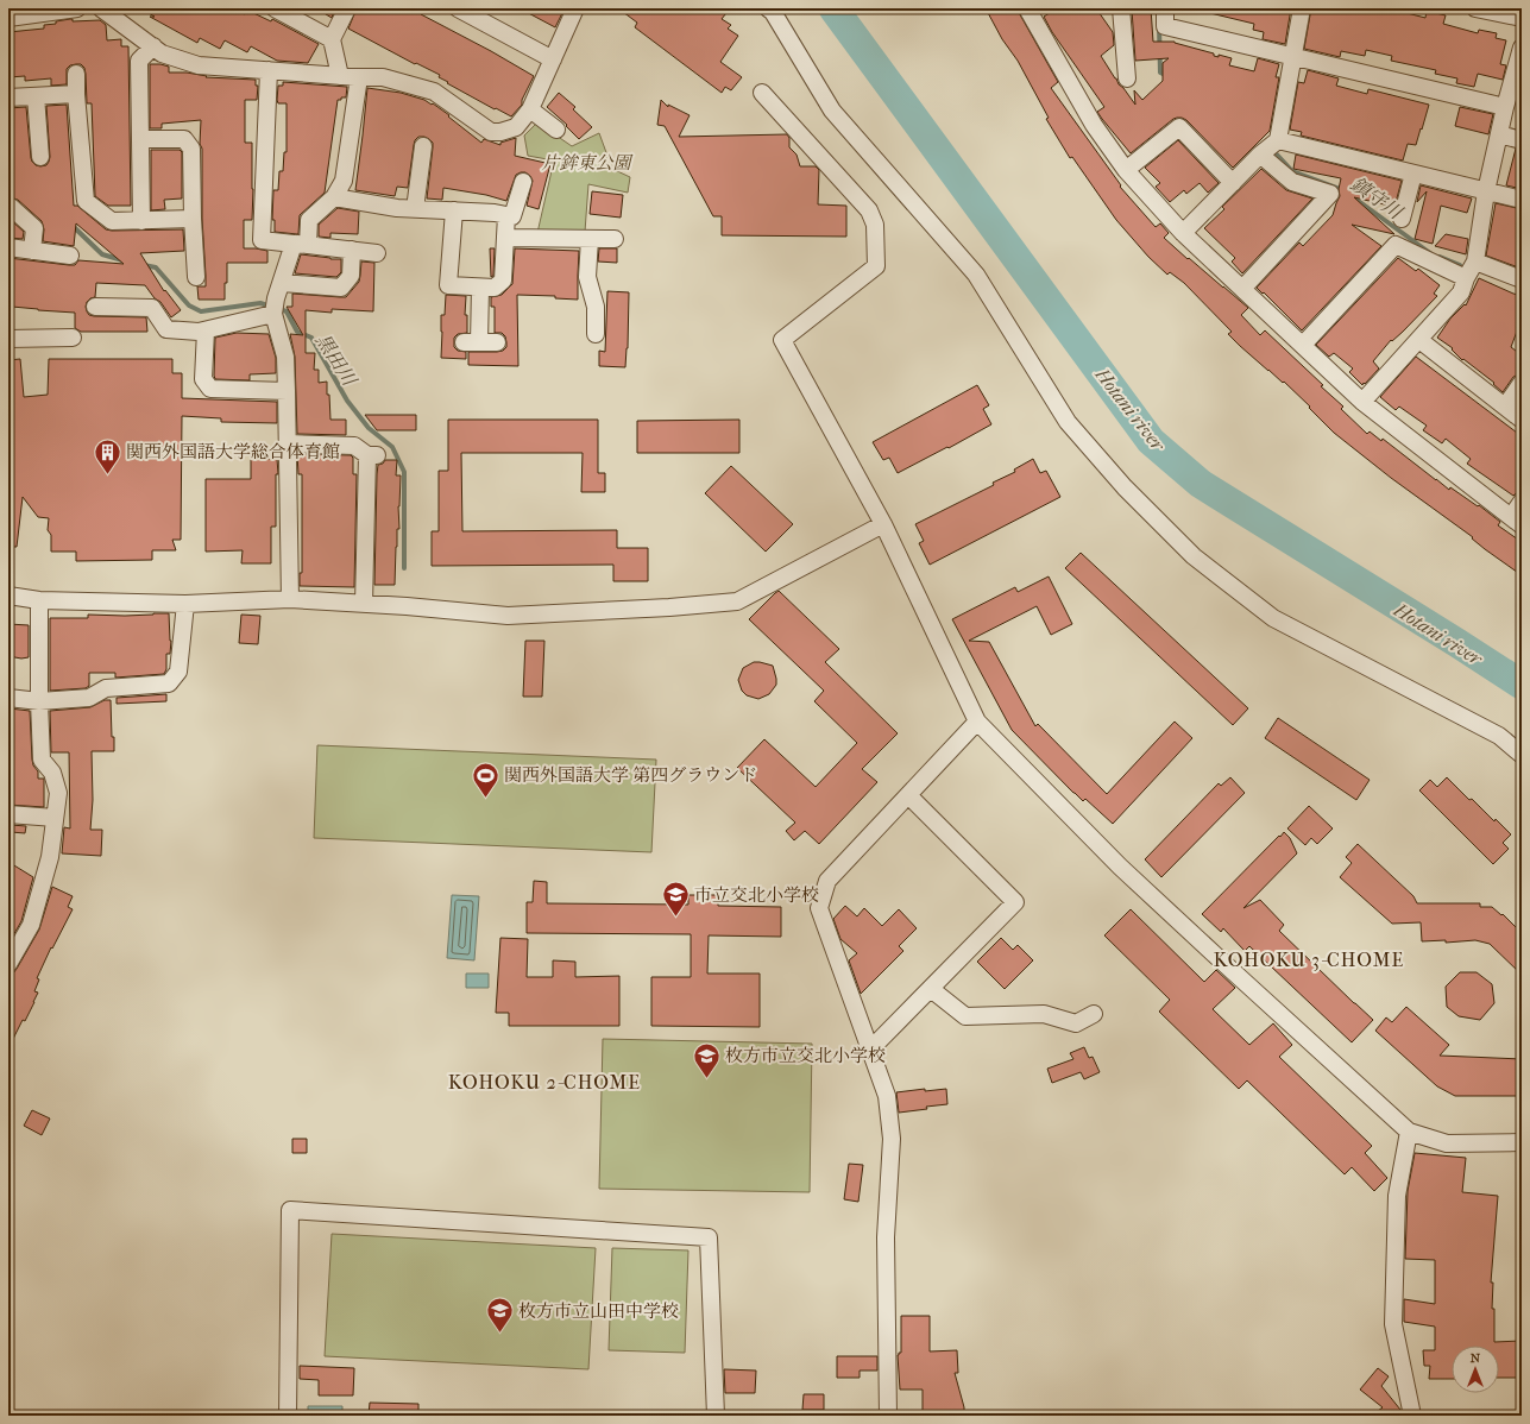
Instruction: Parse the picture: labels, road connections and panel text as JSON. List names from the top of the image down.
{
  "districts": ["KOHOKU 3-CHOME", "KOHOKU 2-CHOME"],
  "water": ["鎮守川", "黒田川", "Hotani river"],
  "parks": ["片鉾東公園"],
  "places": {
    "building": ["関西外国語大学総合体育館"],
    "sports": ["関西外国語大学 第四グラウンド"],
    "school or university": ["市立交北小学校", "枚方市立交北小学校", "枚方市立山田中学校"]
  },
  "north": "top"
}
